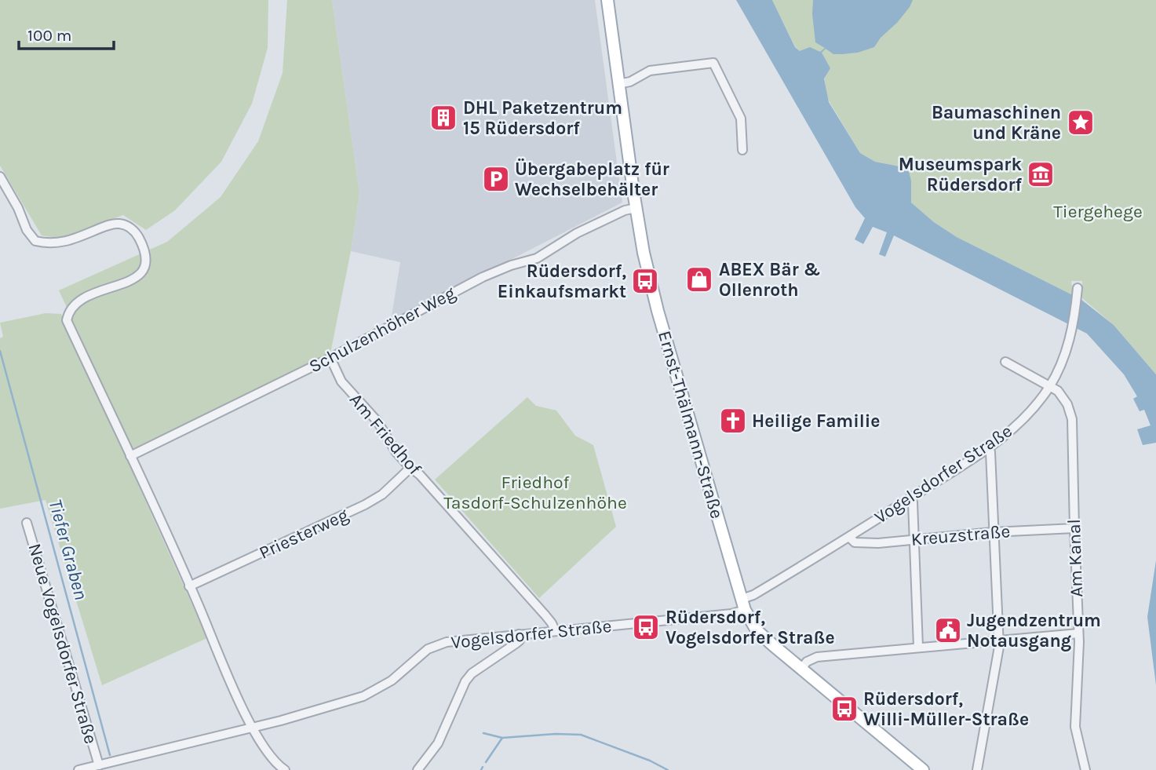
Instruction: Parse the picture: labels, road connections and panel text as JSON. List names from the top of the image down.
{
  "streets": {
    "main road": ["Ernst-Thälmann-Straße"],
    "street": [
      "Schulzenhöher Weg",
      "Am Friedhof",
      "Vogelsdorfer Straße",
      "Priesterweg",
      "Kreuzstraße",
      "Am Kanal",
      "Neue Vogelsdorfer Straße"
    ]
  },
  "crossings": [
    ["Schulzenhöher Weg", "Ernst-Thälmann-Straße"],
    ["Schulzenhöher Weg", "Am Friedhof"],
    ["Ernst-Thälmann-Straße", "Vogelsdorfer Straße"],
    ["Am Friedhof", "Vogelsdorfer Straße"],
    ["Am Friedhof", "Priesterweg"],
    ["Vogelsdorfer Straße", "Kreuzstraße"],
    ["Vogelsdorfer Straße", "Am Kanal"],
    ["Vogelsdorfer Straße", "Neue Vogelsdorfer Straße"],
    ["Kreuzstraße", "Am Kanal"]
  ],
  "water": ["Tiefer Graben"],
  "parks": ["Tiergehege", "Friedhof Tasdorf-Schulzenhöhe"],
  "places": {
    "building": ["DHL Paketzentrum 15 Rüdersdorf"],
    "place": ["Baumaschinen und Kräne"],
    "museum": ["Museumspark Rüdersdorf"],
    "parking": ["Übergabeplatz für Wechselbehälter"],
    "shop": ["ABEX Bär & Ollenroth"],
    "bus stop": ["Rüdersdorf, Einkaufsmarkt", "Rüdersdorf, Vogelsdorfer Straße", "Rüdersdorf, Willi-Müller-Straße"],
    "church": ["Heilige Familie"],
    "public building": ["Jugendzentrum Notausgang"]
  },
  "scale_bar": "100 m"
}
